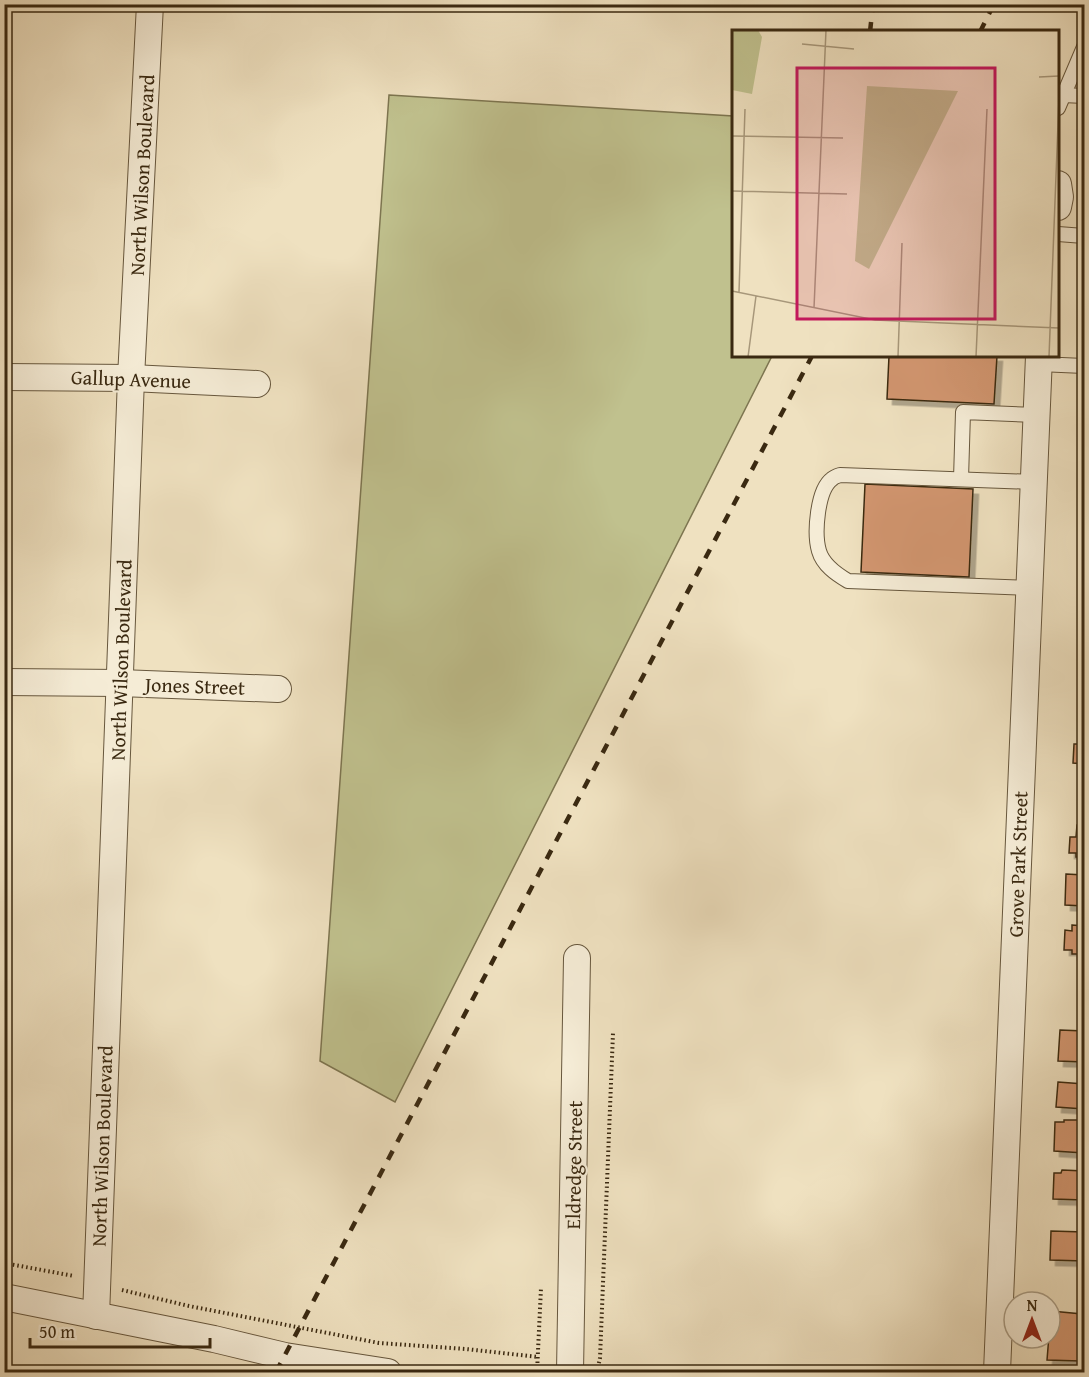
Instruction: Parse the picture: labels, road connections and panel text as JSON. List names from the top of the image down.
{
  "streets": {
    "street": [
      "North Wilson Boulevard",
      "Gallup Avenue",
      "Jones Street",
      "Grove Park Street",
      "Eldredge Street"
    ]
  },
  "crossings": [
    ["North Wilson Boulevard", "Gallup Avenue"],
    ["North Wilson Boulevard", "Jones Street"]
  ],
  "scale_bar": "50 m",
  "north": "top"
}
